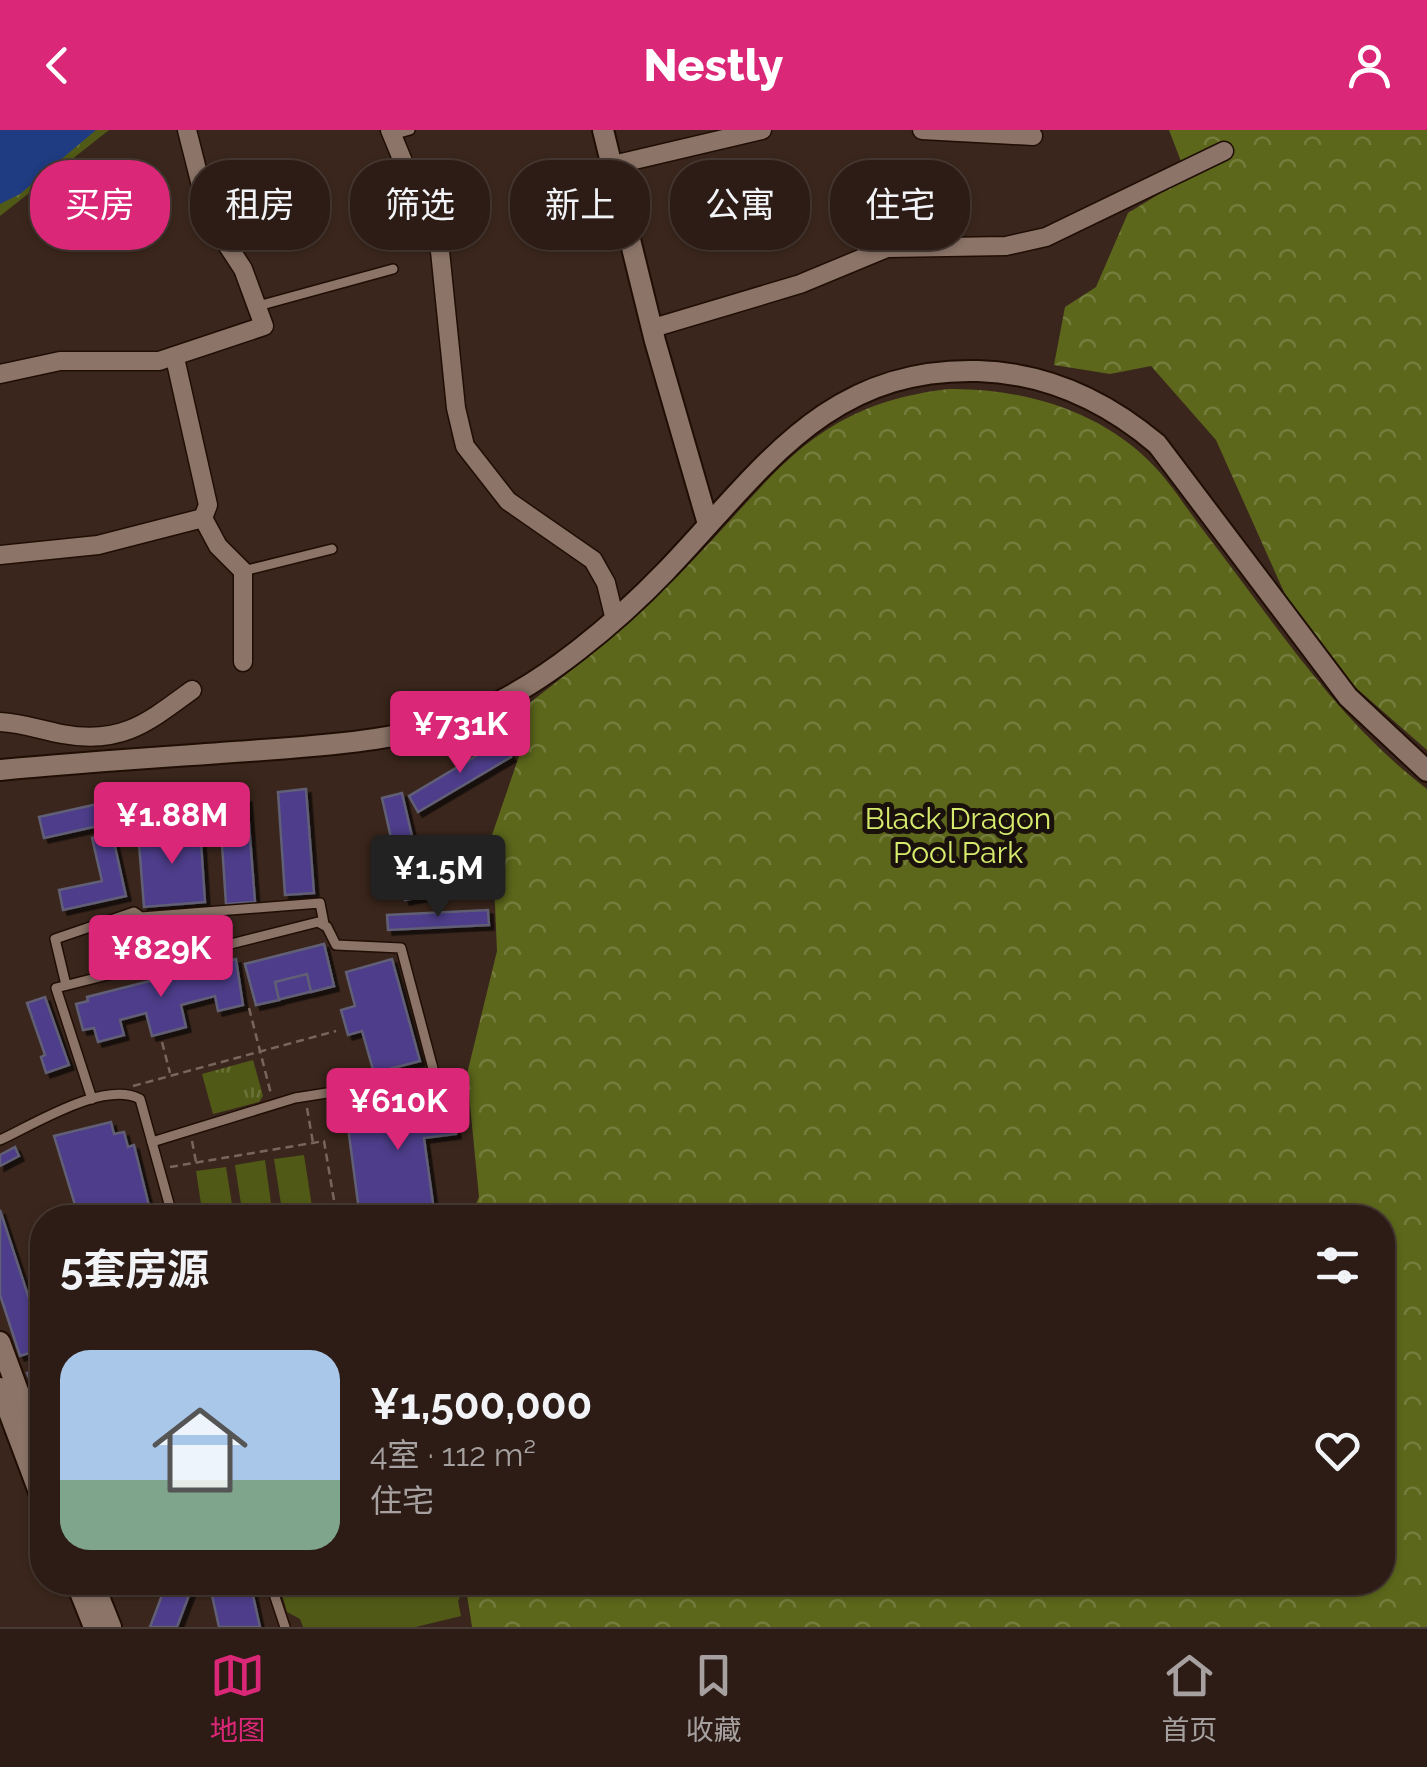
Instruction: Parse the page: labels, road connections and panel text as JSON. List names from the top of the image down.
{
  "parks": ["Black Dragon Pool Park"],
  "page": {
    "header": "Nestly",
    "chip": [
      "买房",
      "租房",
      "筛选",
      "新上",
      "公寓",
      "住宅"
    ],
    "price": [
      "¥731K",
      "¥1.88M",
      "¥1.5M",
      "¥829K",
      "¥610K"
    ],
    "heading": "5套房源",
    "list": [
      {
        "name": "¥1,500,000",
        "note": "4室 · 112 m² · 住宅"
      }
    ],
    "tabs": ["地图", "收藏", "首页"]
  }
}
